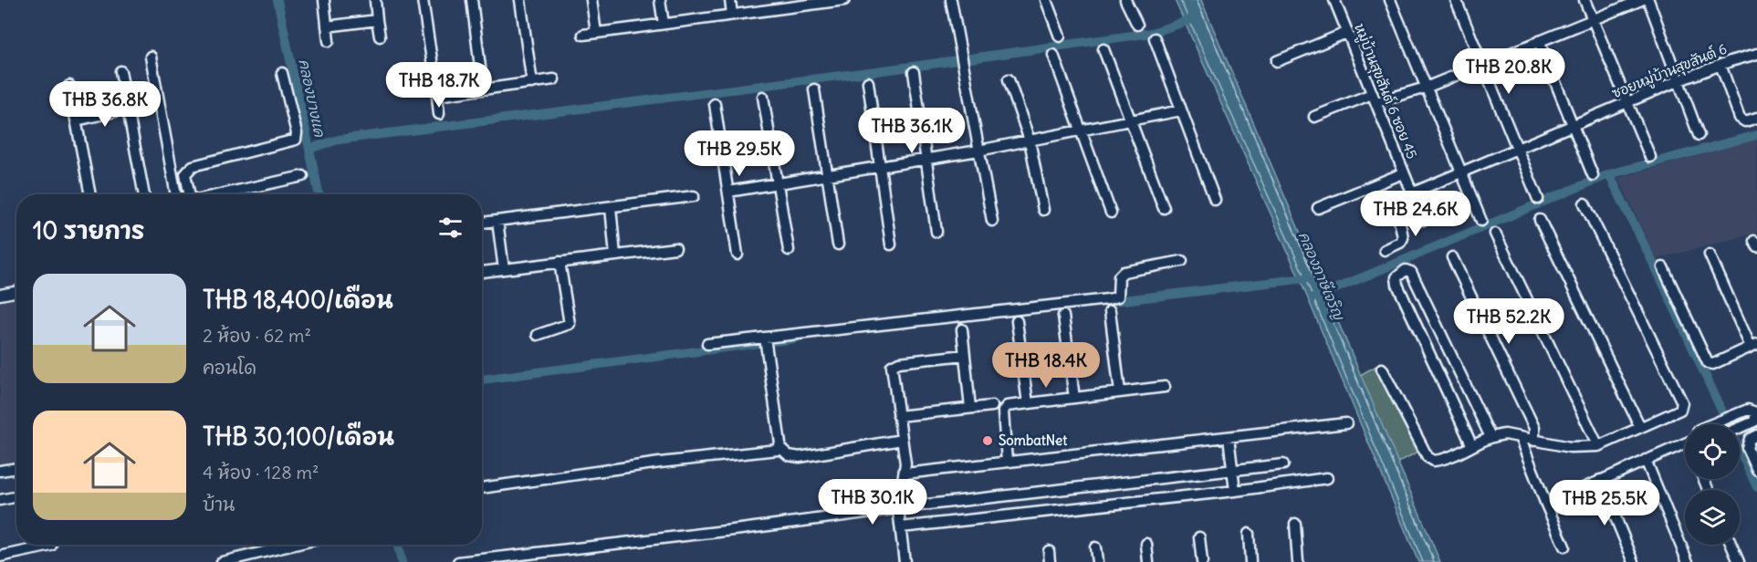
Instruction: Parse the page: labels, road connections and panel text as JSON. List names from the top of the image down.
{
  "streets": {
    "street": ["ซอยหมู่บ้านสุขสันต์ 6", "หมู่บ้านสุขสันต์ 6 ซอย 45"]
  },
  "crossings": [
    ["ซอยหมู่บ้านสุขสันต์ 6", "หมู่บ้านสุขสันต์ 6 ซอย 45"]
  ],
  "water": ["คลองบางแค", "คลองภาษีเจริญ"],
  "places": ["SombatNet"],
  "page": {
    "price": [
      "THB 20.8K",
      "THB 18.7K",
      "THB 36.8K",
      "THB 36.1K",
      "THB 29.5K",
      "THB 24.6K",
      "THB 52.2K",
      "THB 18.4K",
      "THB 30.1K",
      "THB 25.5K"
    ],
    "heading": "10 รายการ",
    "list": [
      {
        "name": "THB 18,400/เดือน",
        "note": "2 ห้อง · 62 m² · คอนโด"
      },
      {
        "name": "THB 30,100/เดือน",
        "note": "4 ห้อง · 128 m² · บ้าน"
      }
    ]
  }
}
